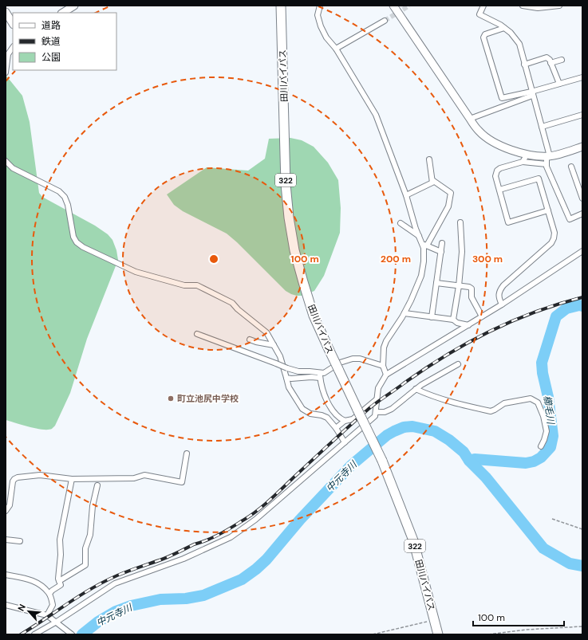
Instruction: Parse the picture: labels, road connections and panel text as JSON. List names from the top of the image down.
{
  "streets": {
    "highway": ["田川バイパス", "322"]
  },
  "water": ["櫛毛川", "中元寺川"],
  "places": ["町立池尻中学校"],
  "legend": ["道路", "鉄道", "公園"],
  "scale_bar": "100 m",
  "north": "top left",
  "rings": ["100 m", "200 m", "300 m"]
}
